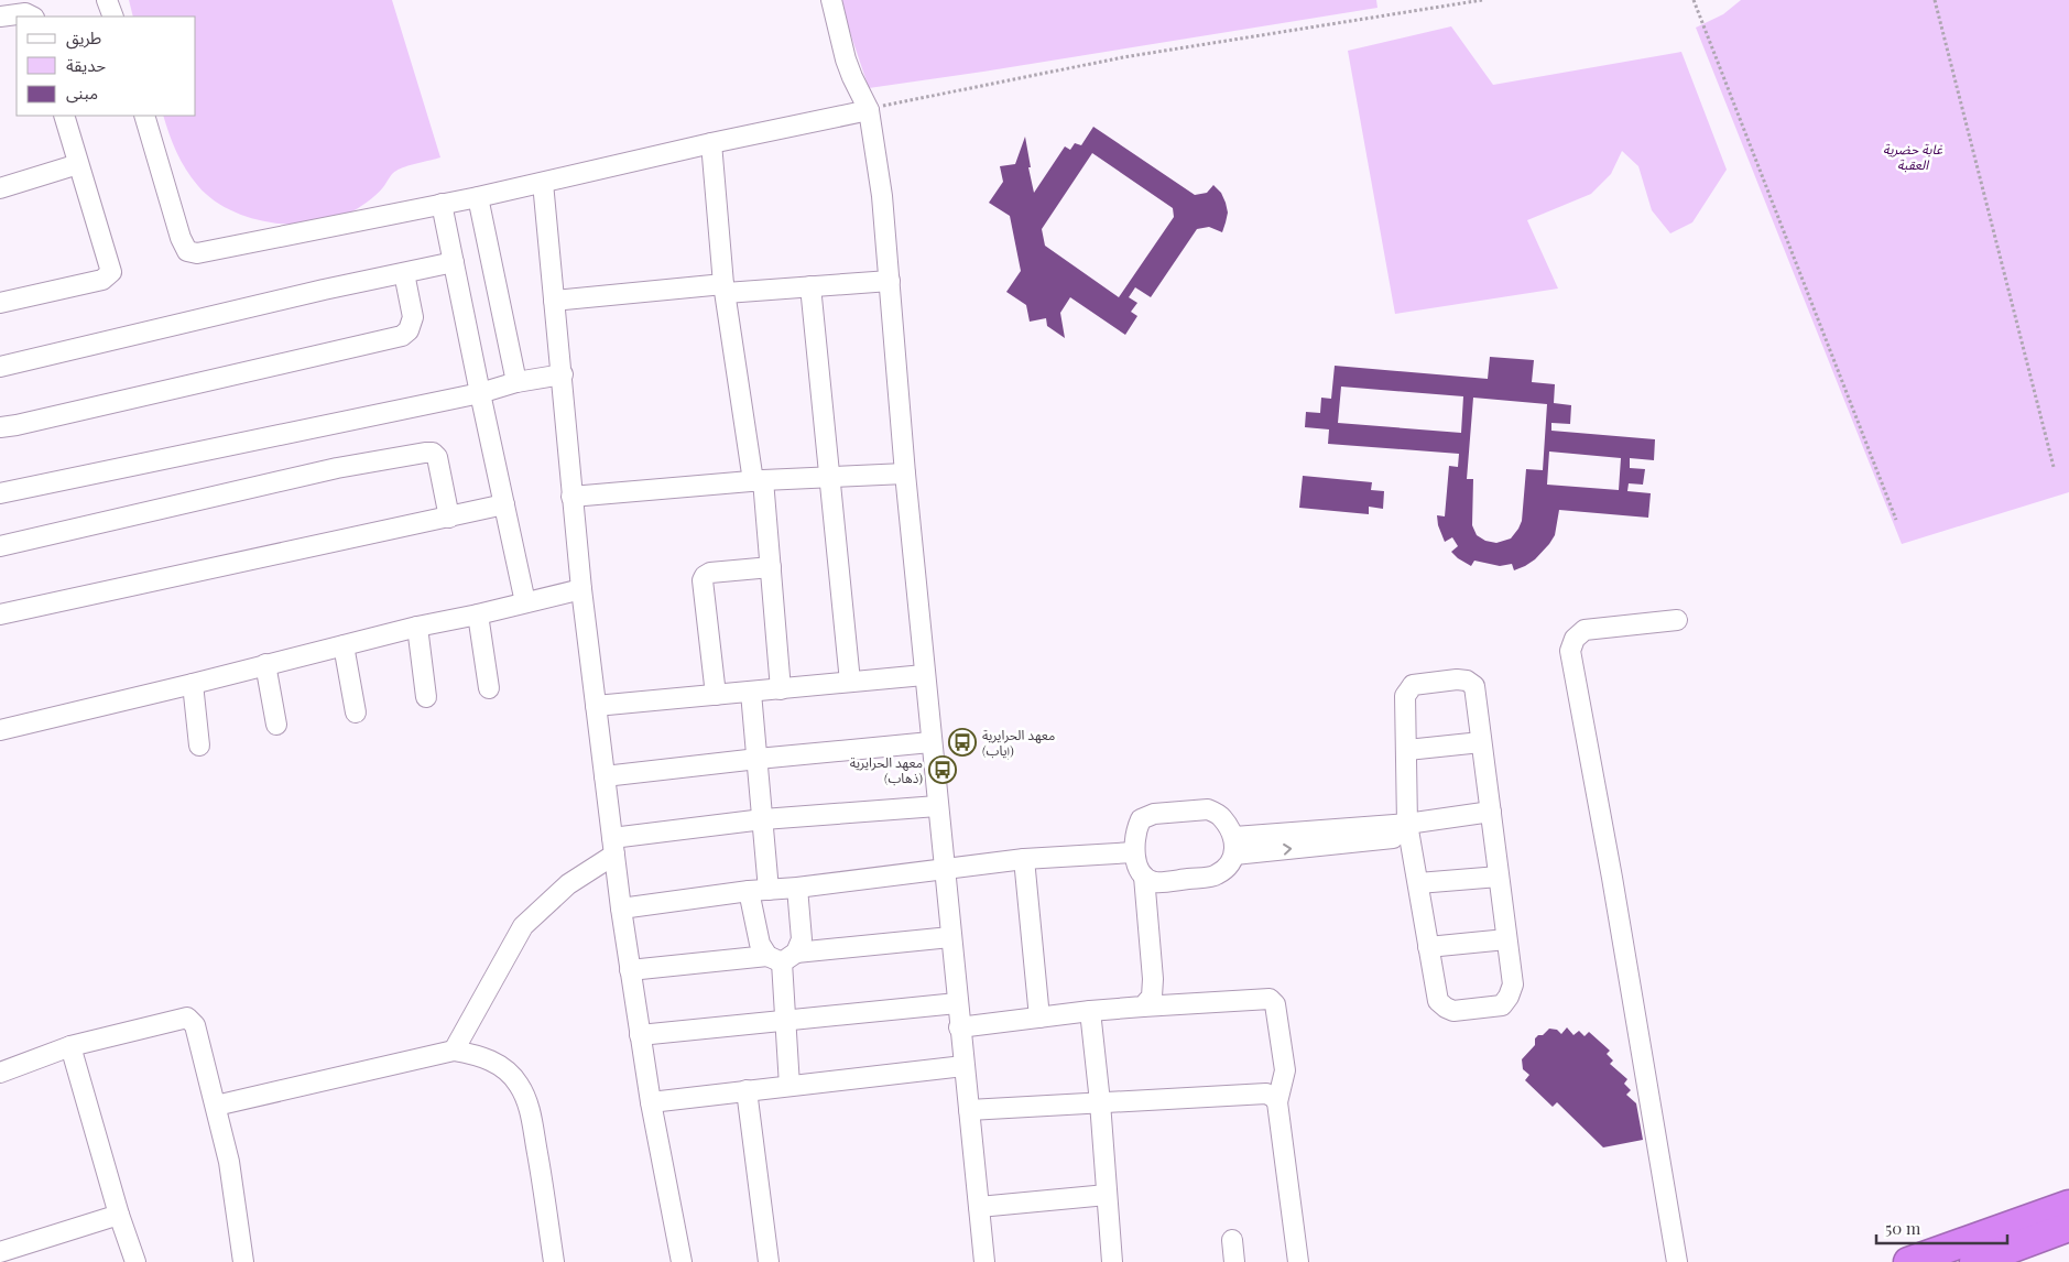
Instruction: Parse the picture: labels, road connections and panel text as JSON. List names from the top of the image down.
{
  "parks": ["غابة حضرية العقبة"],
  "places": {
    "bus stop": ["معهد الحرايرية (إياب)", "معهد الحرايرية (ذهاب)"]
  },
  "legend": ["طريق", "حديقة", "مبنى"],
  "scale_bar": "50 m"
}
